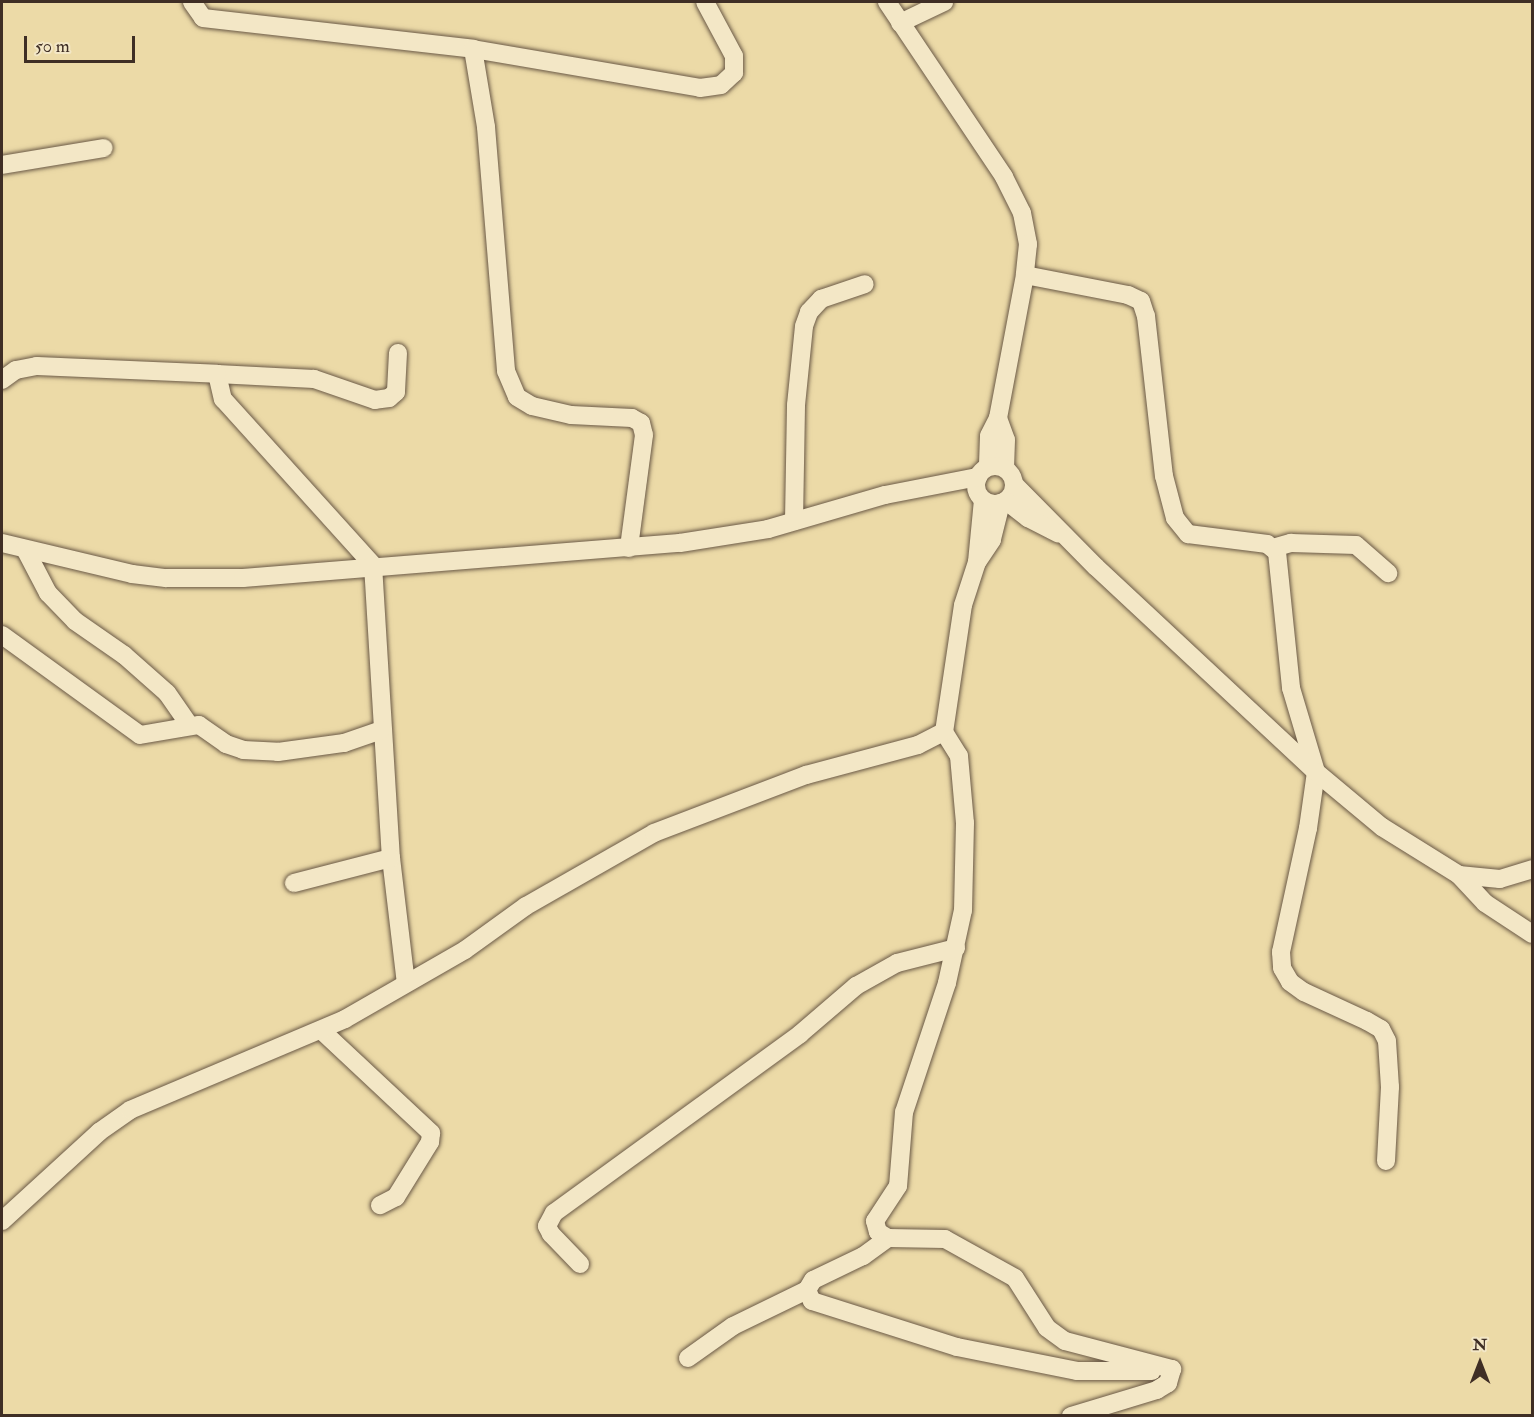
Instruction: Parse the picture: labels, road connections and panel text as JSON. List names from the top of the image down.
{
  "scale_bar": "50 m",
  "north": "top"
}
